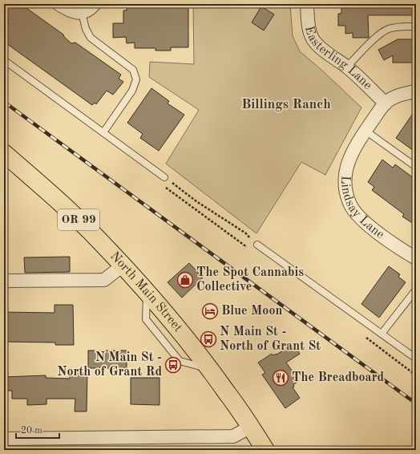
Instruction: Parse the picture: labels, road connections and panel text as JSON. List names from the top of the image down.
{
  "streets": {
    "main road": ["OR 99", "North Main Street"],
    "street": ["Easterling Lane", "Lindsay Lane"]
  },
  "crossings": [
    ["Easterling Lane", "Lindsay Lane"]
  ],
  "districts": ["Billings Ranch"],
  "places": {
    "shop": ["The Spot Cannabis Collective"],
    "hotel": ["Blue Moon"],
    "bus stop": ["N Main St - North of Grant St", "N Main St - North of Grant Rd"],
    "restaurant": ["The Breadboard"]
  },
  "scale_bar": "20 m"
}
